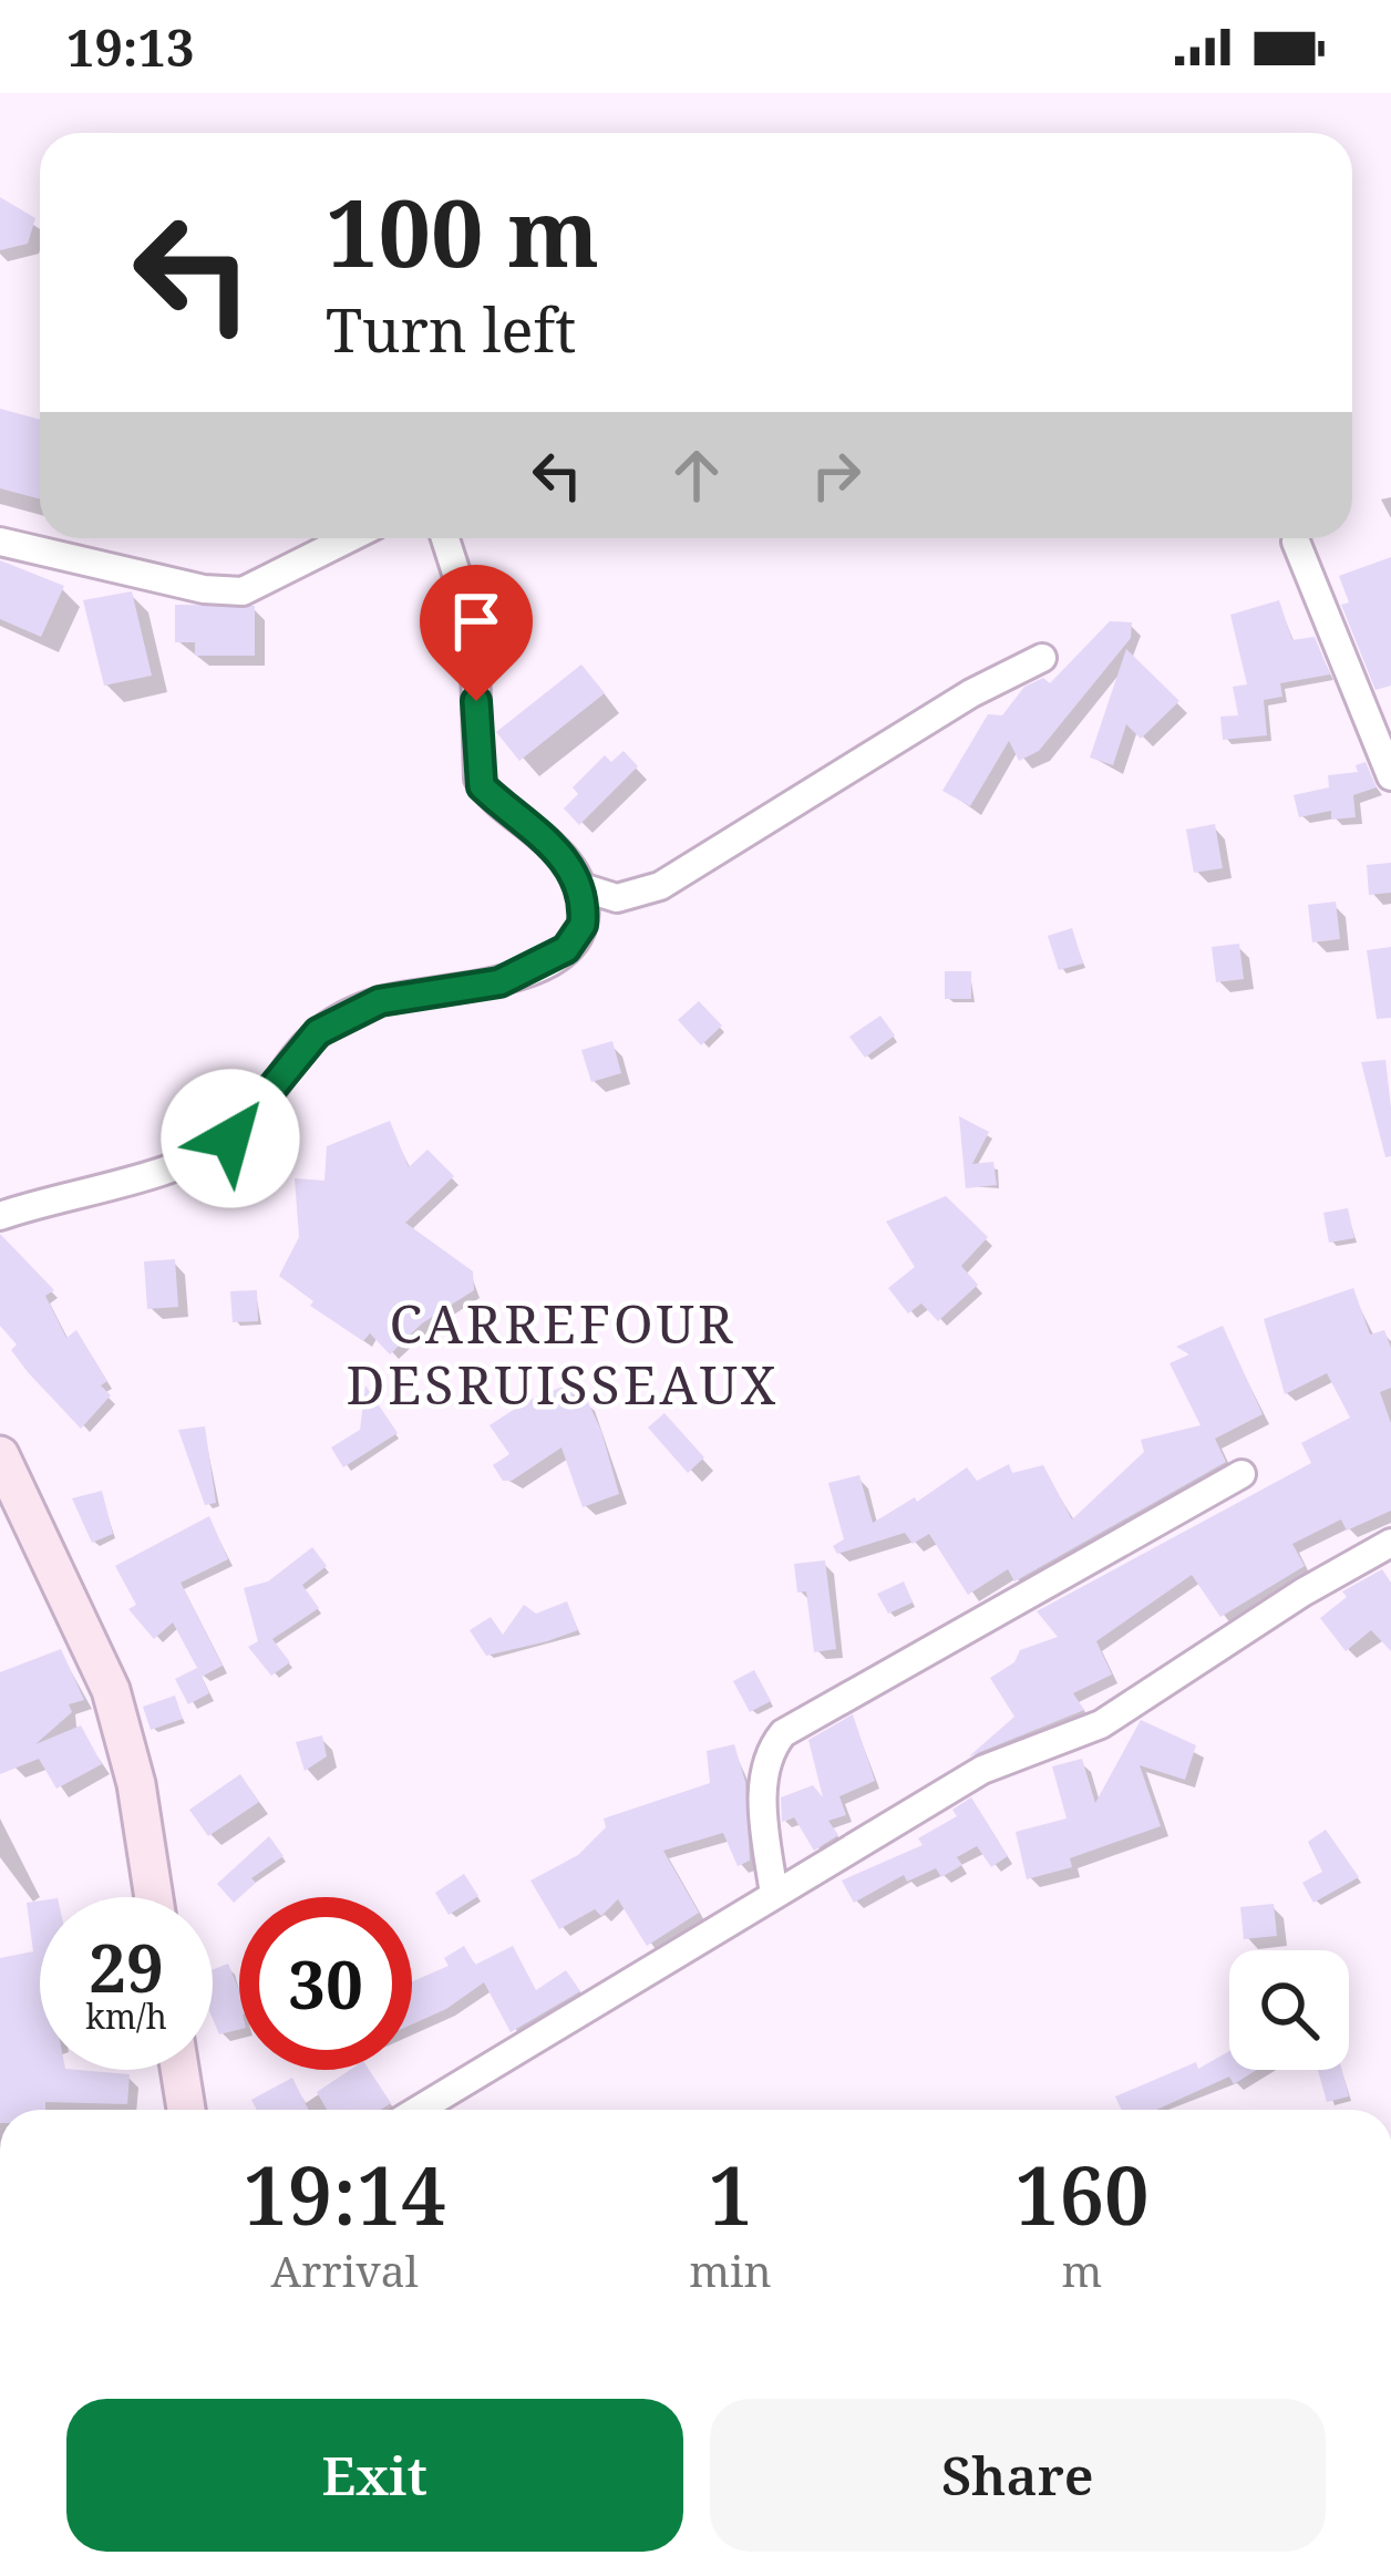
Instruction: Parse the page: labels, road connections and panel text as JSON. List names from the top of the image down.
{
  "districts": ["CARREFOUR DESRUISSEAUX"],
  "page": {
    "status": "19:13",
    "turn": ["100 m", "Turn left"],
    "speed": "29 km/h",
    "limit": "30",
    "eta": [
      "19:14",
      "Arrival",
      "1",
      "min",
      "160",
      "m"
    ],
    "buttons": ["Exit", "Share"]
  }
}
